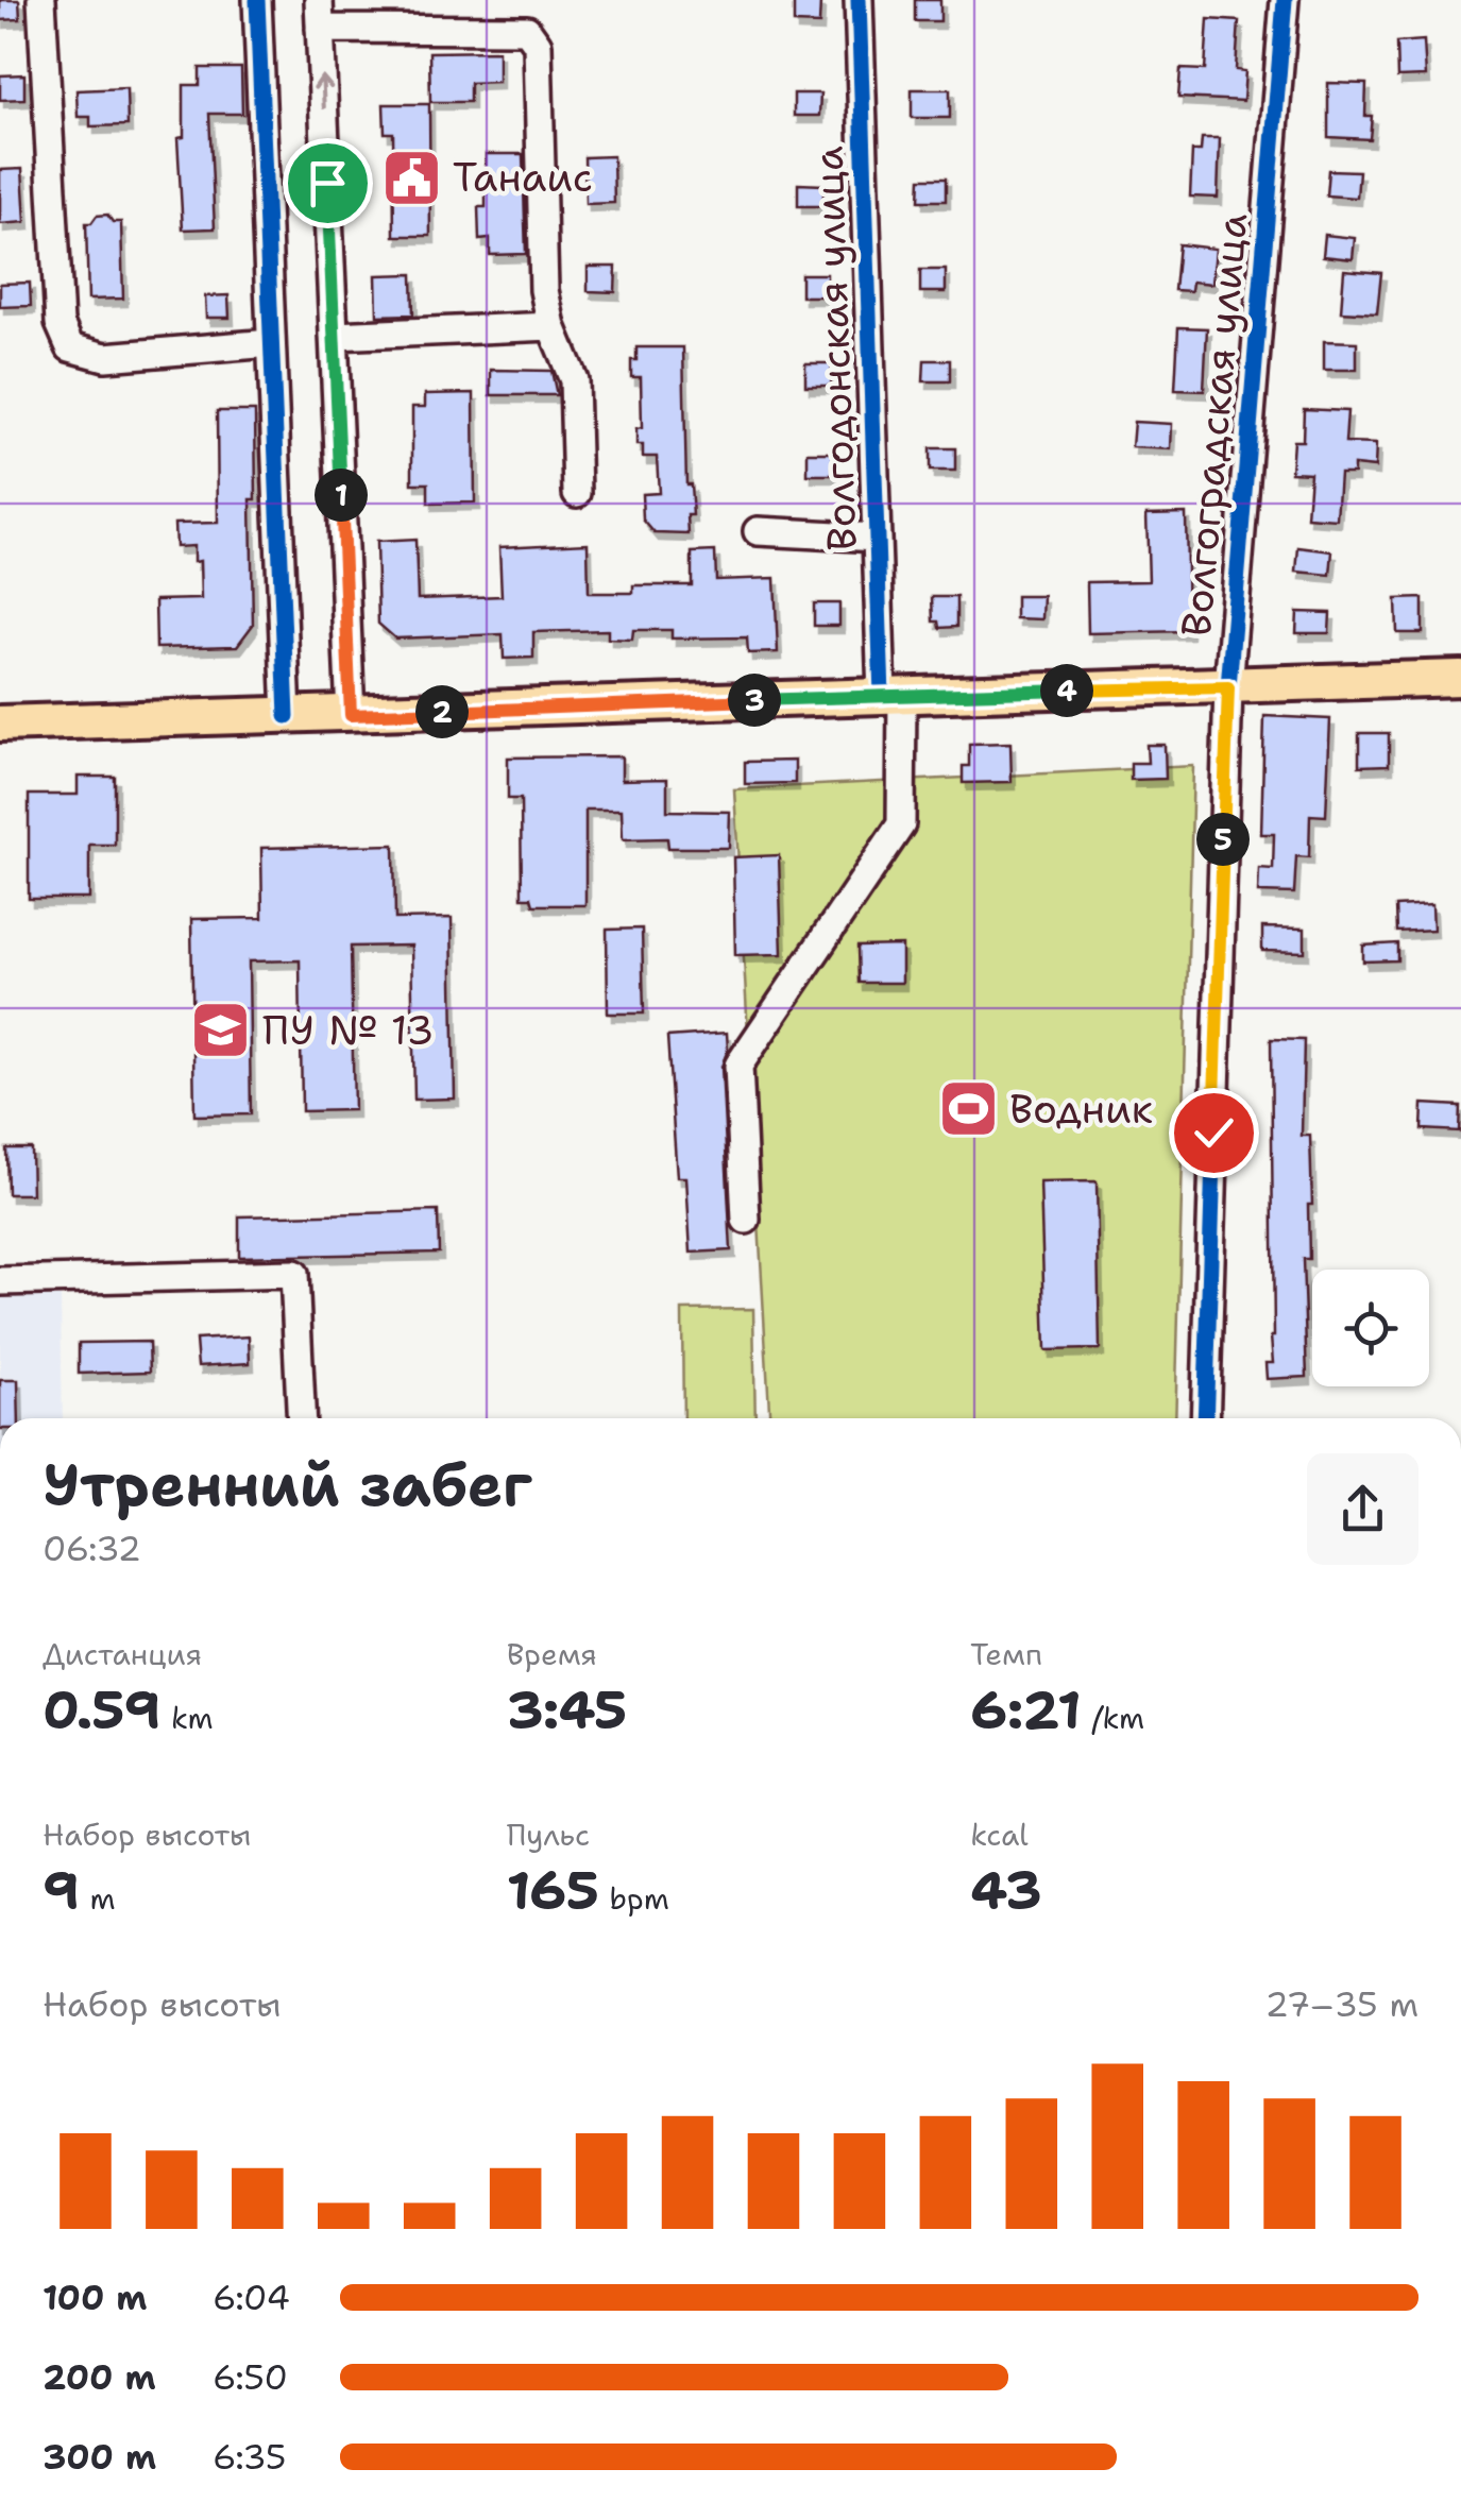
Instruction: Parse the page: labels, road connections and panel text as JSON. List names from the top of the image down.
{
  "streets": {
    "street": ["Волгодонская улица", "Волгоградская улица"]
  },
  "places": {
    "public building": ["Танаис"],
    "school or university": ["ПУ № 13"],
    "sports": ["Водник"]
  },
  "page": {
    "pins": [
      "1",
      "4",
      "3",
      "2",
      "5"
    ],
    "heading": ["Утренний забег", "06:32"],
    "stats": [
      ["Дистанция", "0.59 km"],
      ["Время", "3:45"],
      ["Темп", "6:21 /km"],
      ["Набор высоты", "9 m"],
      ["Пульс", "165 bpm"],
      ["kcal", "43"]
    ],
    "chart": ["Набор высоты", "27–35 m"],
    "list": [
      {
        "name": "100 m",
        "note": "6:04"
      },
      {
        "name": "200 m",
        "note": "6:50"
      },
      {
        "name": "300 m",
        "note": "6:35"
      }
    ]
  }
}
